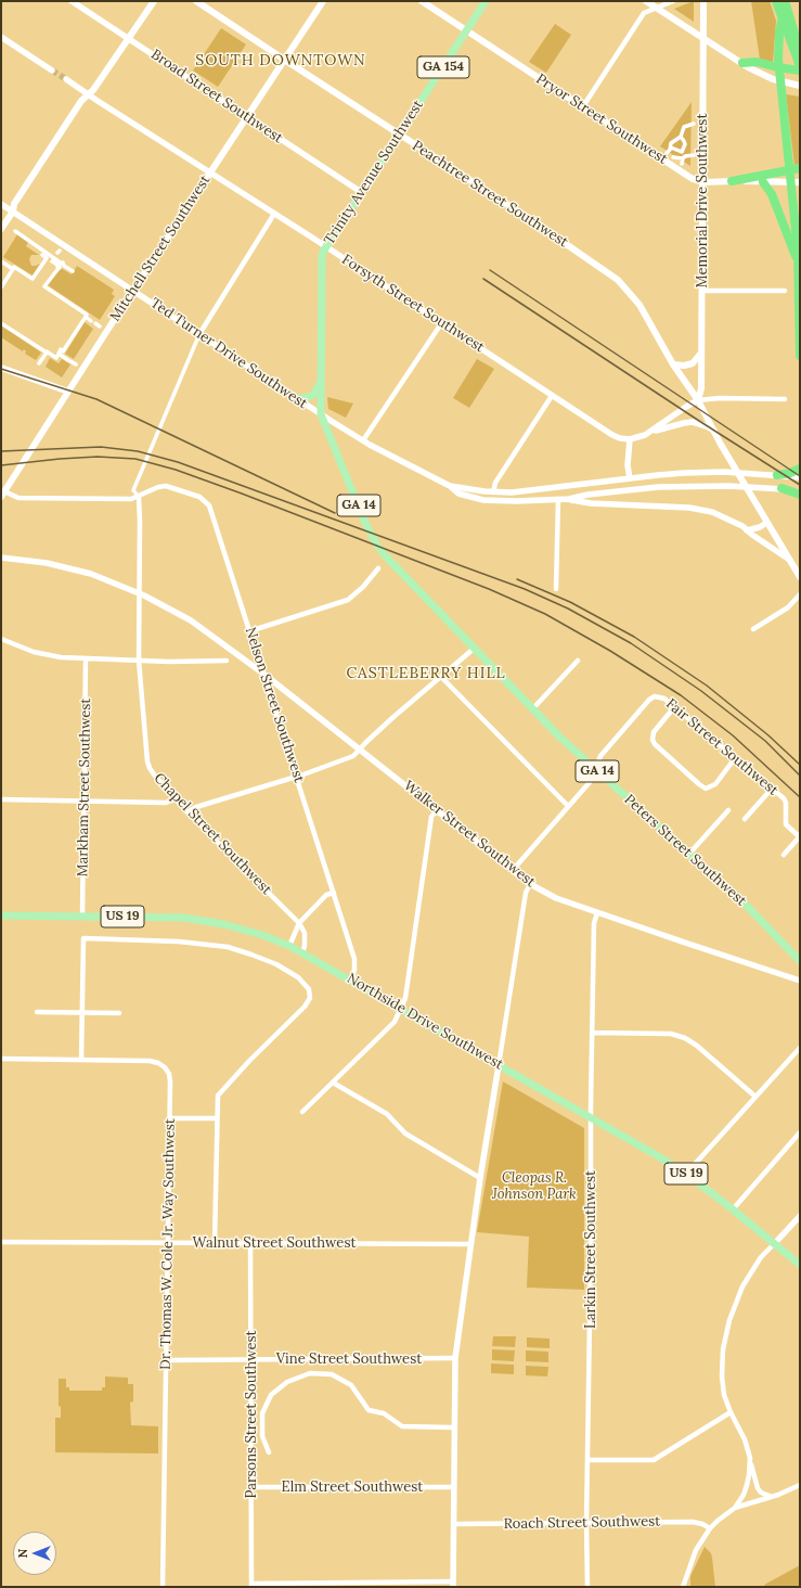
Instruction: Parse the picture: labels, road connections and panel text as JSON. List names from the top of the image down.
{
  "streets": {
    "main road": [
      "GA 154",
      "Pryor Street Southwest",
      "Trinity Avenue Southwest",
      "Peachtree Street Southwest",
      "Memorial Drive Southwest",
      "Mitchell Street Southwest",
      "GA 14",
      "Peters Street Southwest",
      "US 19",
      "Northside Drive Southwest"
    ],
    "street": [
      "Broad Street Southwest",
      "Forsyth Street Southwest",
      "Ted Turner Drive Southwest",
      "Nelson Street Southwest",
      "Fair Street Southwest",
      "Markham Street Southwest",
      "Chapel Street Southwest",
      "Walker Street Southwest",
      "Walnut Street Southwest",
      "Dr. Thomas W. Cole Jr. Way Southwest",
      "Larkin Street Southwest",
      "Vine Street Southwest",
      "Parsons Street Southwest",
      "Elm Street Southwest",
      "Roach Street Southwest"
    ]
  },
  "crossings": [
    ["Broad Street Southwest", "Trinity Avenue Southwest"],
    ["Broad Street Southwest", "Mitchell Street Southwest"],
    ["Pryor Street Southwest", "Trinity Avenue Southwest"],
    ["Pryor Street Southwest", "Memorial Drive Southwest"],
    ["Trinity Avenue Southwest", "Peachtree Street Southwest"],
    ["Trinity Avenue Southwest", "Forsyth Street Southwest"],
    ["Trinity Avenue Southwest", "Ted Turner Drive Southwest"],
    ["Trinity Avenue Southwest", "Peters Street Southwest"],
    ["Peachtree Street Southwest", "Memorial Drive Southwest"],
    ["Peachtree Street Southwest", "Mitchell Street Southwest"],
    ["Peachtree Street Southwest", "Ted Turner Drive Southwest"],
    ["Mitchell Street Southwest", "Forsyth Street Southwest"],
    ["Mitchell Street Southwest", "Ted Turner Drive Southwest"],
    ["Ted Turner Drive Southwest", "Peters Street Southwest"],
    ["Nelson Street Southwest", "Chapel Street Southwest"],
    ["Nelson Street Southwest", "Walker Street Southwest"],
    ["Nelson Street Southwest", "Northside Drive Southwest"],
    ["Fair Street Southwest", "Walker Street Southwest"],
    ["Fair Street Southwest", "Peters Street Southwest"],
    ["Markham Street Southwest", "Northside Drive Southwest"],
    ["Chapel Street Southwest", "Walker Street Southwest"],
    ["Walker Street Southwest", "Larkin Street Southwest"],
    ["Northside Drive Southwest", "Larkin Street Southwest"],
    ["Walnut Street Southwest", "Dr. Thomas W. Cole Jr. Way Southwest"],
    ["Walnut Street Southwest", "Parsons Street Southwest"],
    ["Dr. Thomas W. Cole Jr. Way Southwest", "Vine Street Southwest"],
    ["Larkin Street Southwest", "Roach Street Southwest"],
    ["Vine Street Southwest", "Parsons Street Southwest"],
    ["Parsons Street Southwest", "Elm Street Southwest"]
  ],
  "districts": ["SOUTH DOWNTOWN", "CASTLEBERRY HILL"],
  "parks": ["Cleopas R. Johnson Park"],
  "north": "left"
}
